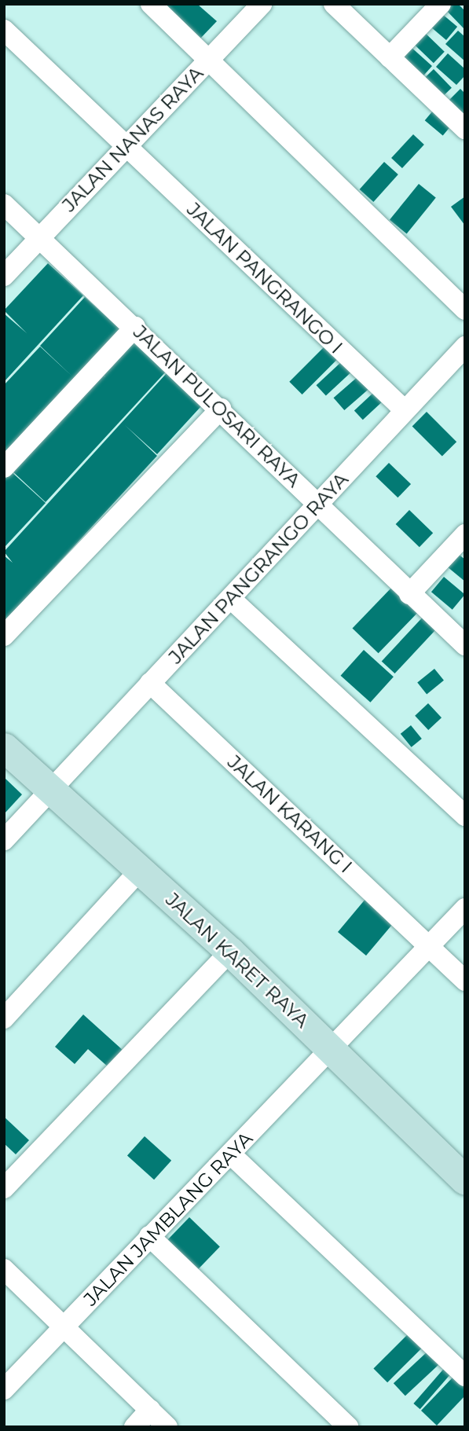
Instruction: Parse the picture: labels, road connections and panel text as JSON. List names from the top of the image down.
{
  "streets": {
    "street": [
      "JALAN NANAS RAYA",
      "JALAN PANGRANGO I",
      "JALAN PULOSARI RAYA",
      "JALAN PANGRANGO RAYA",
      "JALAN KARANG I",
      "JALAN KARET RAYA",
      "JALAN JAMBLANG RAYA"
    ]
  },
  "crossings": [
    ["JALAN NANAS RAYA", "JALAN PANGRANGO I"],
    ["JALAN NANAS RAYA", "JALAN PULOSARI RAYA"],
    ["JALAN PANGRANGO I", "JALAN PANGRANGO RAYA"],
    ["JALAN PULOSARI RAYA", "JALAN PANGRANGO RAYA"],
    ["JALAN PANGRANGO RAYA", "JALAN KARANG I"],
    ["JALAN PANGRANGO RAYA", "JALAN KARET RAYA"],
    ["JALAN KARANG I", "JALAN JAMBLANG RAYA"],
    ["JALAN KARET RAYA", "JALAN JAMBLANG RAYA"]
  ]
}
